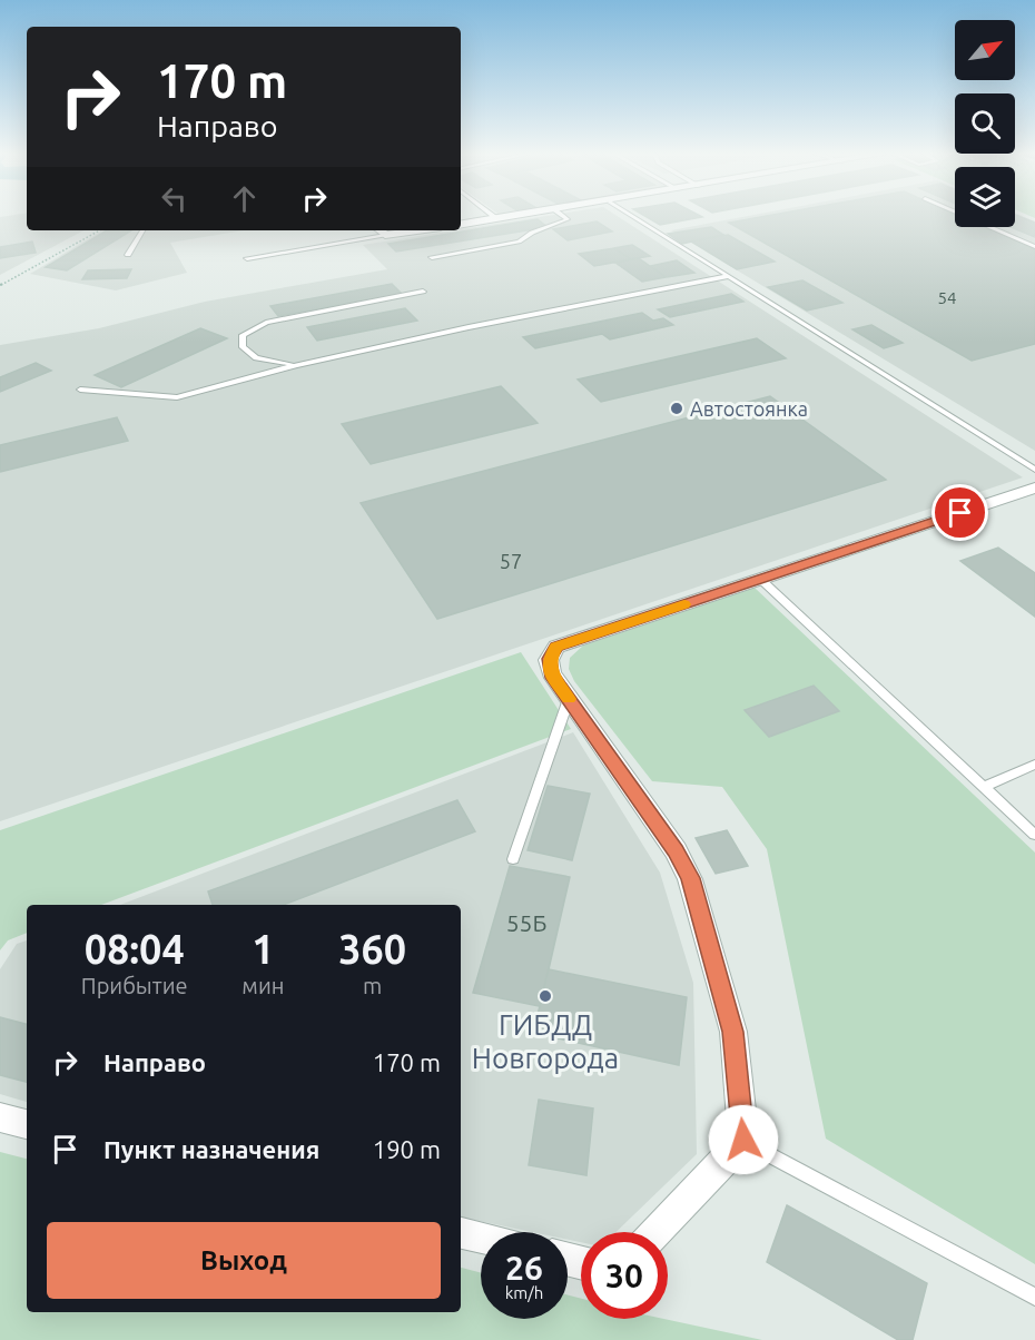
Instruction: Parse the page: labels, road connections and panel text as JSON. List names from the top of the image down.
{
  "places": ["Автостоянка", "ГИБДД Новгорода"],
  "house_numbers": ["54", "57", "55Б"],
  "north": "top right",
  "page": {
    "turn": ["170 m", "Направо"],
    "eta": [
      "08:04",
      "Прибытие",
      "1",
      "мин",
      "360",
      "m"
    ],
    "list": [
      {
        "name": "Направо",
        "value": "170 m"
      },
      {
        "name": "Пункт назначения",
        "value": "190 m"
      }
    ],
    "buttons": "Выход",
    "speed": "26 km/h",
    "limit": "30"
  }
}
